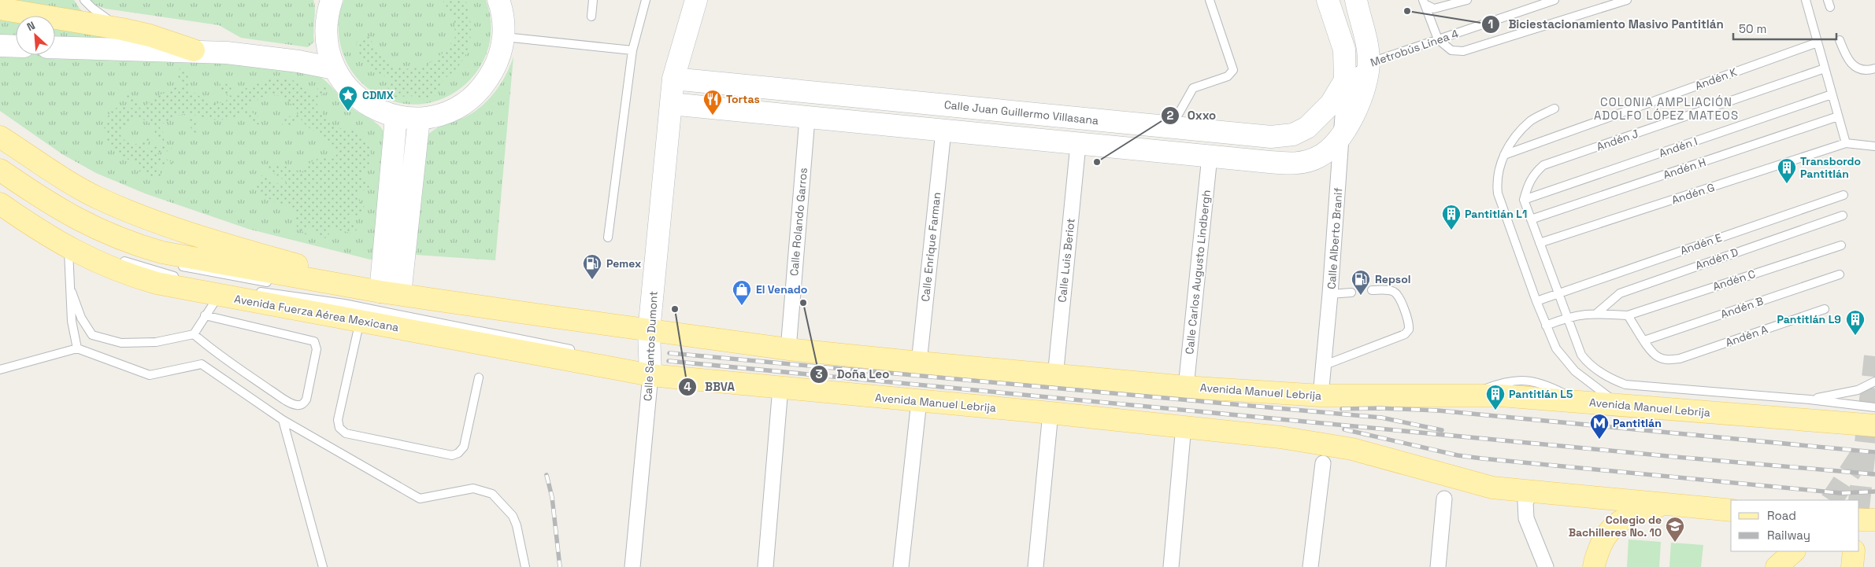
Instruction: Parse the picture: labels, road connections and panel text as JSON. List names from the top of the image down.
{
  "streets": {
    "main road": ["Avenida Fuerza Aérea Mexicana", "Avenida Manuel Lebrija"],
    "street": [
      "Calle Juan Guillermo Villasana",
      "Calle Rolando Garros",
      "Calle Alberto Branif",
      "Calle Enrique Farman",
      "Calle Luis Beriot",
      "Calle Carlos Augusto Lindbergh",
      "Calle Santos Dumont"
    ],
    "lane": [
      "Metrobús Línea 4",
      "Andén K",
      "Andén J",
      "Andén I",
      "Andén H",
      "Andén G",
      "Andén E",
      "Andén D",
      "Andén C",
      "Andén B",
      "Andén A"
    ]
  },
  "crossings": [
    ["Metrobús Línea 4", "Calle Juan Guillermo Villasana"],
    ["Metrobús Línea 4", "Calle Alberto Branif"],
    ["Calle Juan Guillermo Villasana", "Calle Alberto Branif"],
    ["Calle Juan Guillermo Villasana", "Calle Santos Dumont"],
    ["Andén J", "Andén I"],
    ["Calle Rolando Garros", "Avenida Manuel Lebrija"],
    ["Calle Alberto Branif", "Avenida Manuel Lebrija"],
    ["Calle Enrique Farman", "Avenida Manuel Lebrija"],
    ["Calle Luis Beriot", "Avenida Manuel Lebrija"],
    ["Calle Carlos Augusto Lindbergh", "Avenida Manuel Lebrija"],
    ["Andén B", "Andén A"],
    ["Avenida Fuerza Aérea Mexicana", "Calle Santos Dumont"],
    ["Avenida Fuerza Aérea Mexicana", "Avenida Manuel Lebrija"],
    ["Calle Santos Dumont", "Avenida Manuel Lebrija"]
  ],
  "districts": ["COLONIA AMPLIACIÓN ADOLFO LÓPEZ MATEOS"],
  "places": {
    "other": [
      "Biciestacionamiento Masivo Pantitlán",
      "Oxxo",
      "Doña Leo",
      "BBVA"
    ],
    "place": ["CDMX"],
    "restaurant": ["Tortas"],
    "building": [
      "Transbordo Pantitlán",
      "Pantitlán L1",
      "Pantitlán L9",
      "Pantitlán L5"
    ],
    "fuel station": ["Pemex", "Repsol"],
    "shop": ["El Venado"],
    "metro station": ["Pantitlán"],
    "school or university": ["Colegio de Bachilleres No. 10"]
  },
  "legend": ["Road", "Railway"],
  "scale_bar": "50 m",
  "north": "top left"
}
